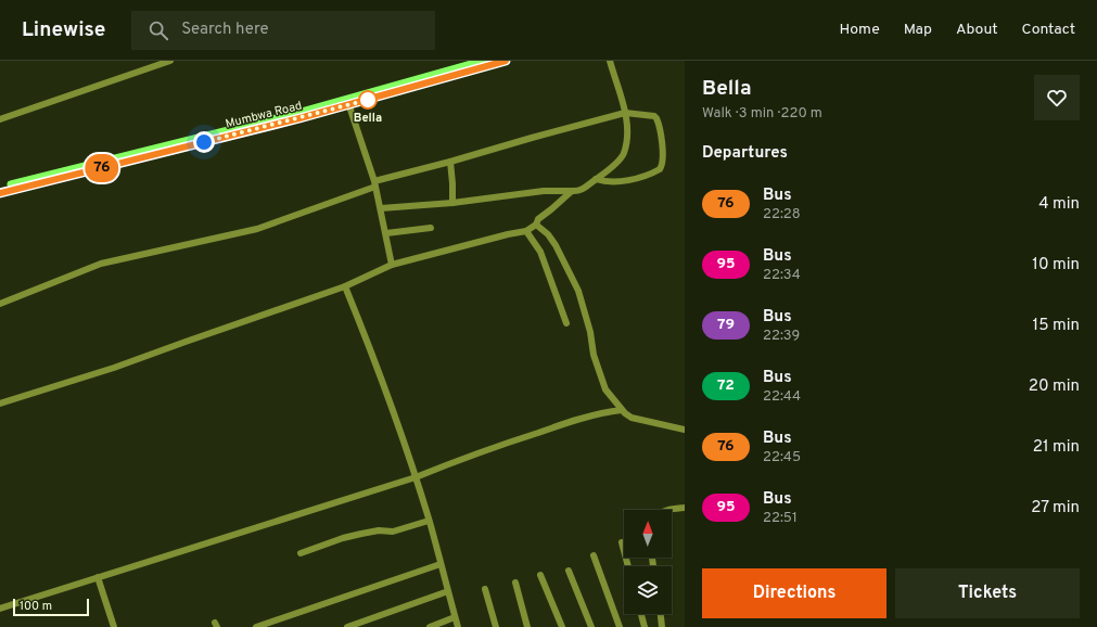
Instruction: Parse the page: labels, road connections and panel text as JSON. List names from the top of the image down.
{
  "streets": {
    "main road": ["Mumbwa Road"]
  },
  "places": ["Bella"],
  "lines": ["bus line 76"],
  "scale_bar": "100 m",
  "north": "top",
  "page": {
    "header": "Linewise",
    "search": "Search here",
    "nav": [
      "Home",
      "Map",
      "About",
      "Contact"
    ],
    "on_map": "76",
    "heading": [
      ["Bella", "Walk · 3 min · 220 m"],
      "Departures"
    ],
    "list": [
      {
        "mark": "76",
        "name": "Bus",
        "note": "22:28",
        "value": "4 min"
      },
      {
        "mark": "95",
        "name": "Bus",
        "note": "22:34",
        "value": "10 min"
      },
      {
        "mark": "79",
        "name": "Bus",
        "note": "22:39",
        "value": "15 min"
      },
      {
        "mark": "72",
        "name": "Bus",
        "note": "22:44",
        "value": "20 min"
      },
      {
        "mark": "76",
        "name": "Bus",
        "note": "22:45",
        "value": "21 min"
      },
      {
        "mark": "95",
        "name": "Bus",
        "note": "22:51",
        "value": "27 min"
      }
    ],
    "buttons": ["Directions", "Tickets"],
    "scale": "100 m"
  }
}
